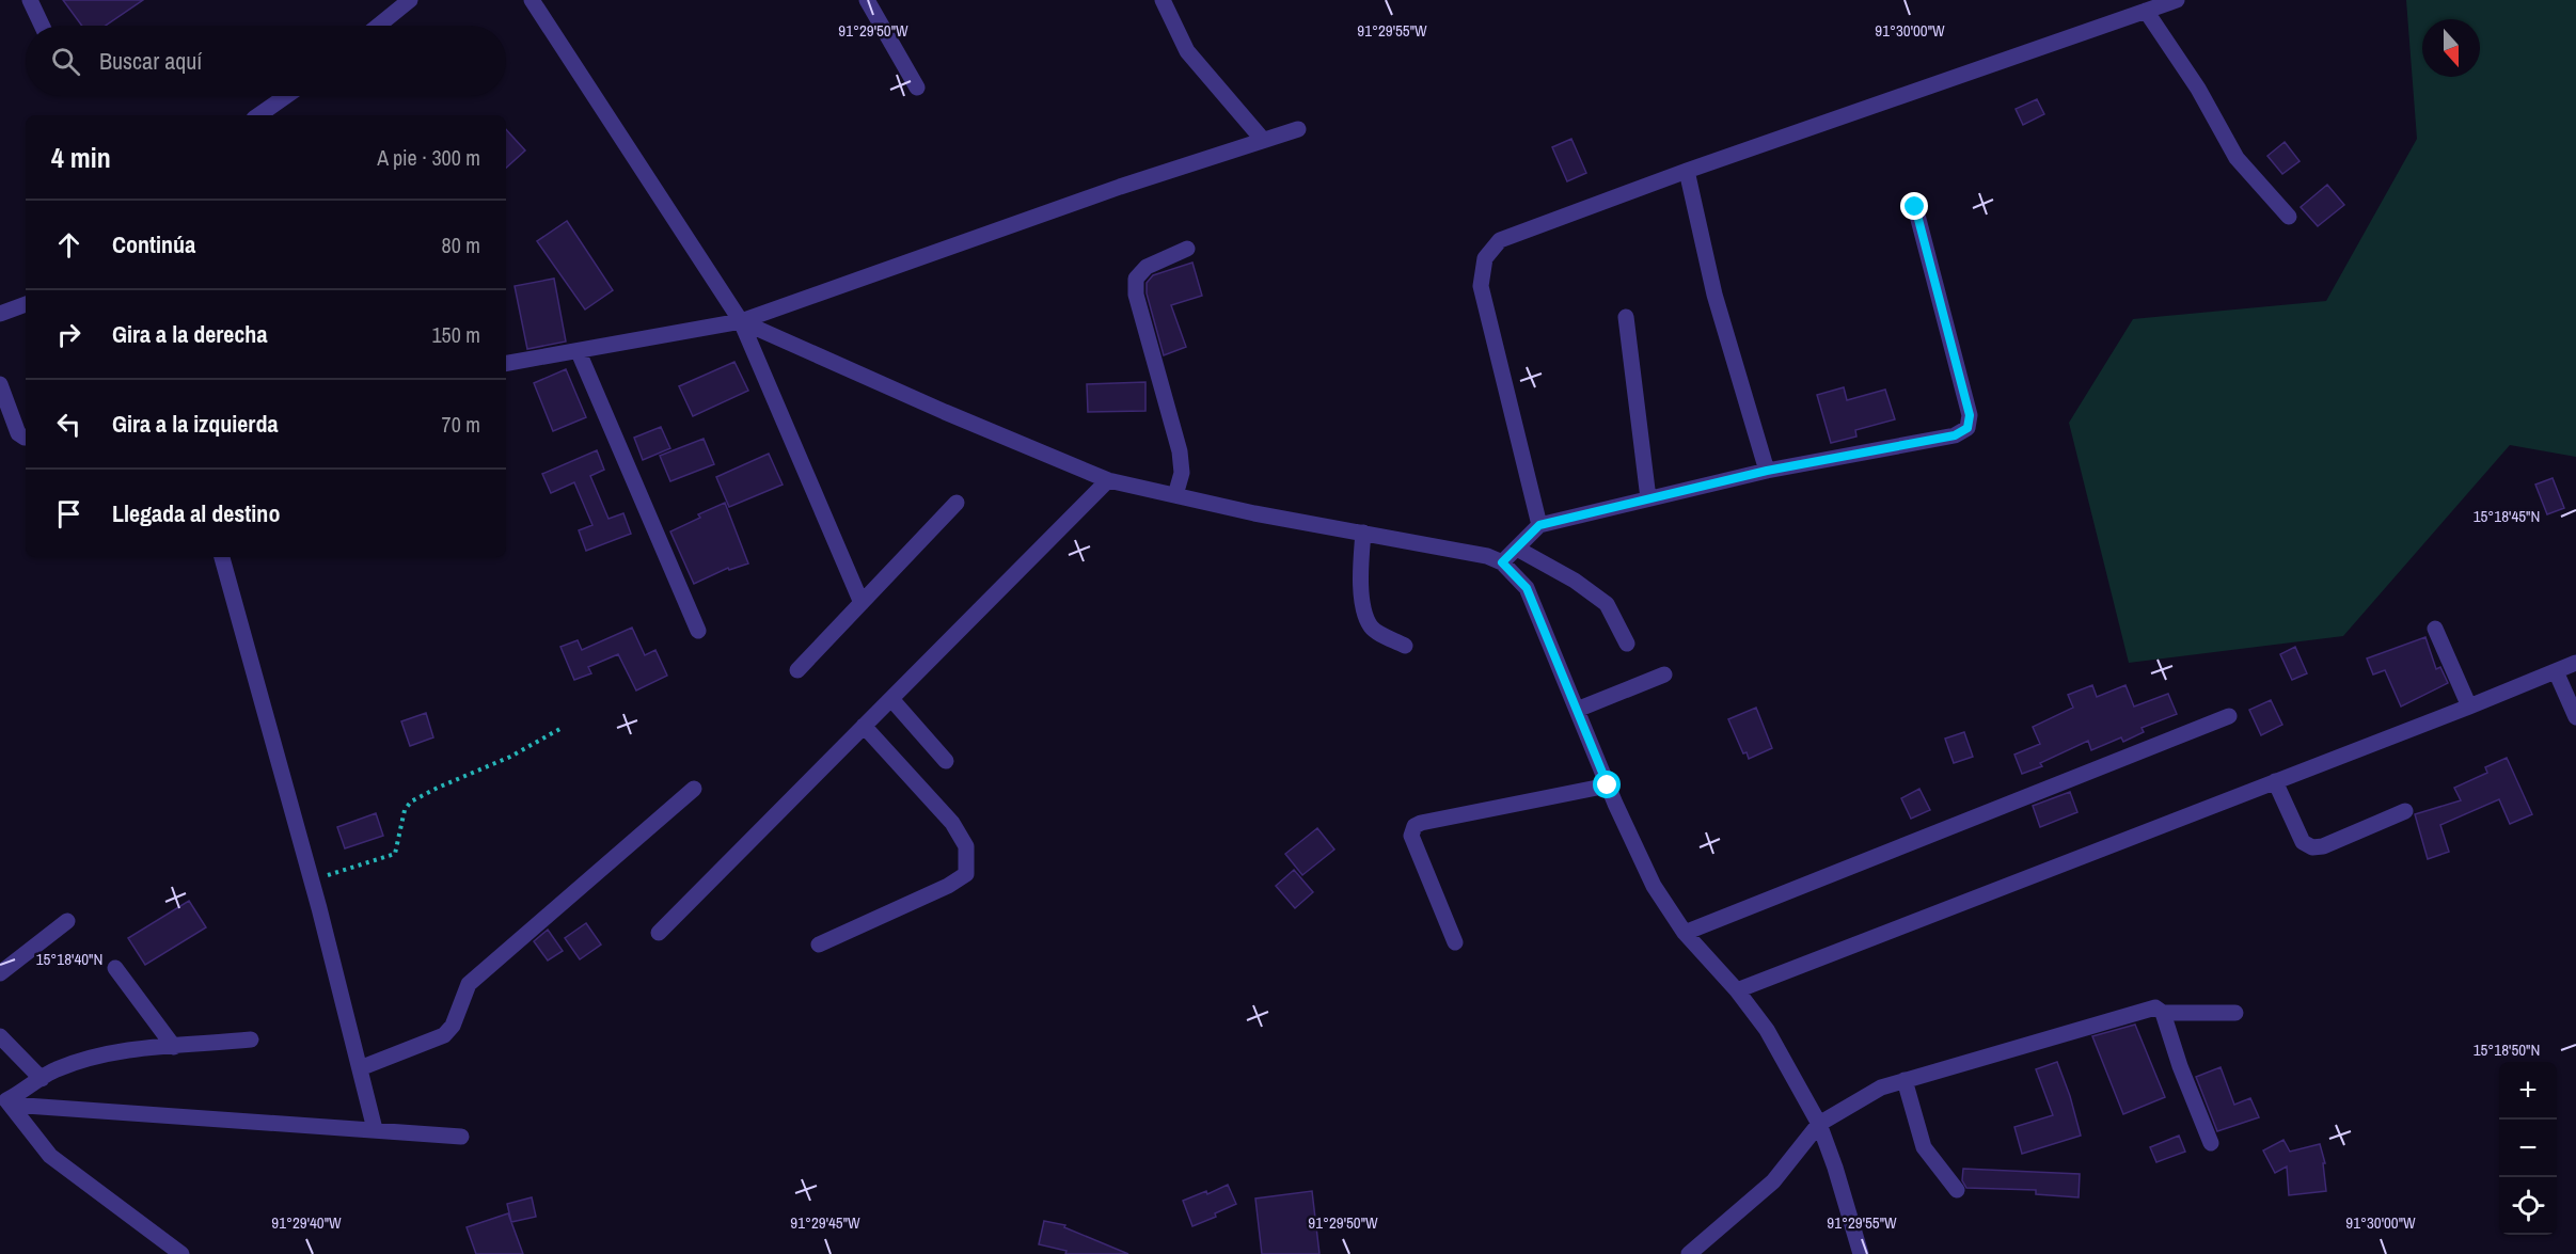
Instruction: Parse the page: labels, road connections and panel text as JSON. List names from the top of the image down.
{
  "north": "bottom",
  "page": {
    "search": "Buscar aquí",
    "heading": ["4 min", "A pie · 300 m"],
    "list": [
      ["Continúa", "80 m"],
      ["Gira a la derecha", "150 m"],
      ["Gira a la izquierda", "70 m"],
      "Llegada al destino"
    ],
    "map_buttons": ["+", "−"]
  },
  "coordinates": [
    "91°29'50\"W",
    "91°29'55\"W",
    "91°30'00\"W",
    "15°18'45\"N",
    "15°18'40\"N",
    "15°18'50\"N",
    "91°29'40\"W",
    "91°29'45\"W"
  ]
}
